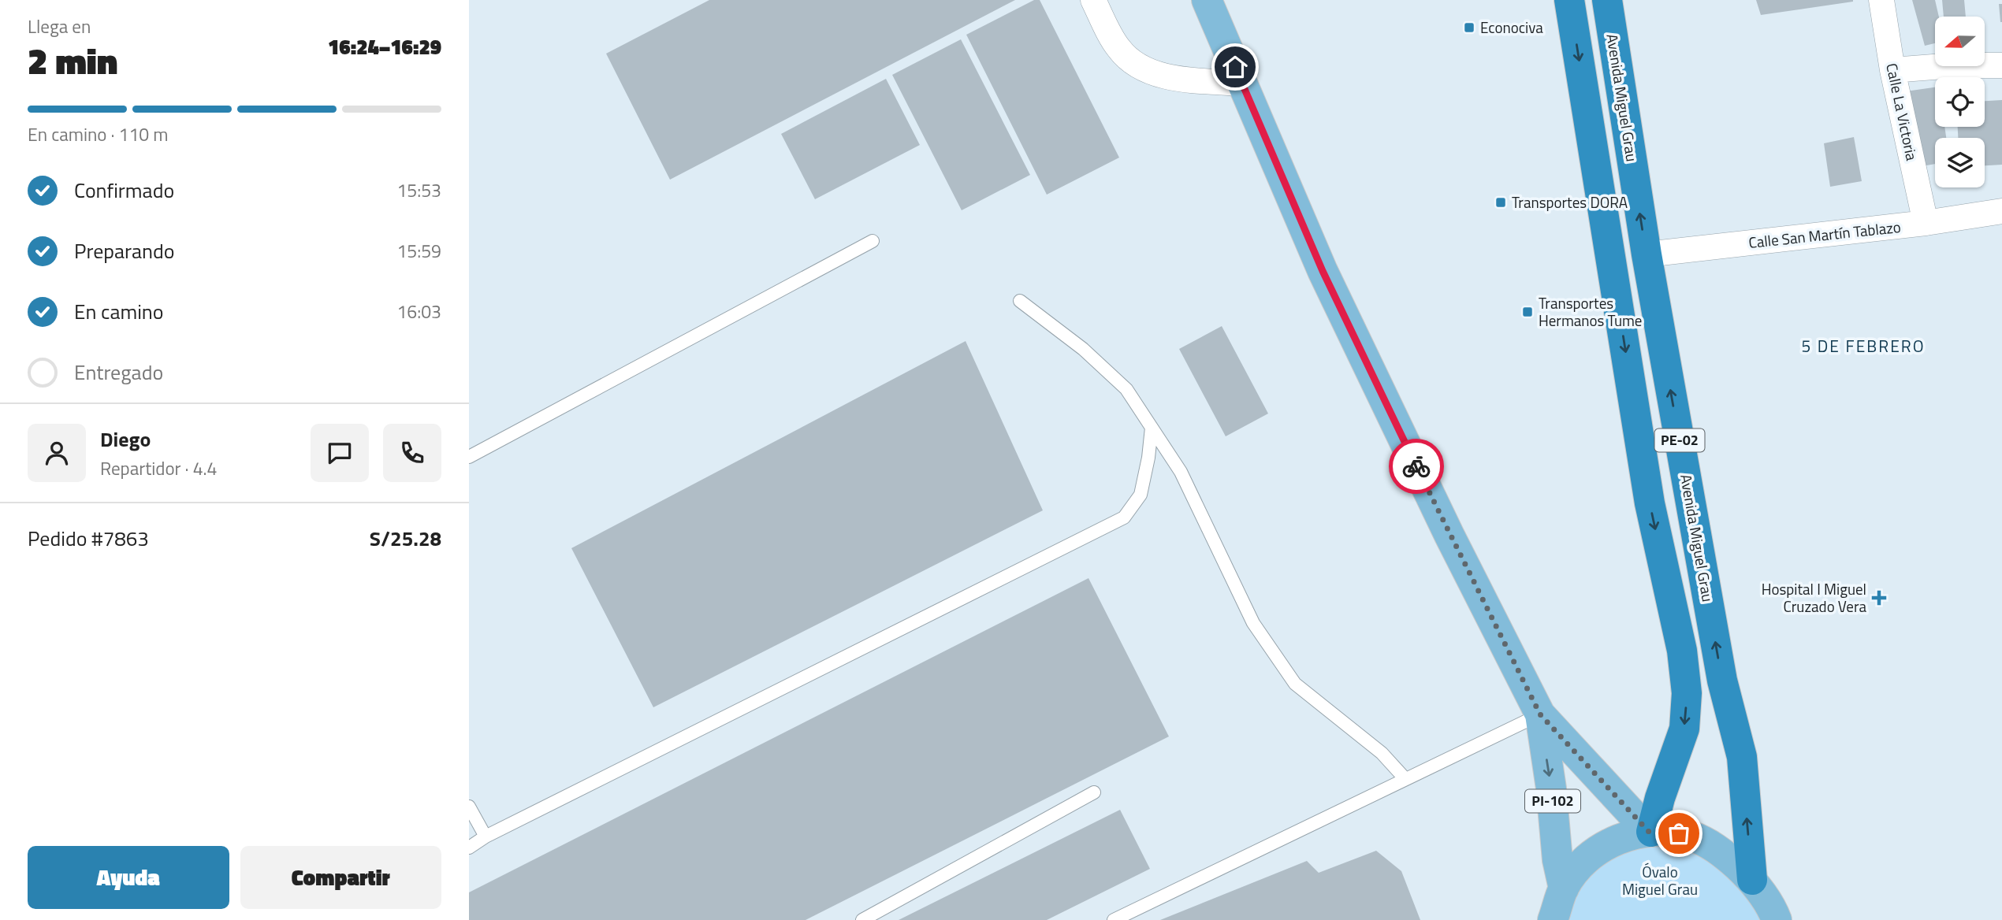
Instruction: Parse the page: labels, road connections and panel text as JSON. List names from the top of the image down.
{
  "streets": {
    "highway": ["Avenida Miguel Grau", "PE-02"],
    "main road": ["PI-102"],
    "street": ["Calle La Victoria", "Calle San Martín Tablazo"]
  },
  "crossings": [
    ["Avenida Miguel Grau", "Calle San Martín Tablazo"],
    ["Avenida Miguel Grau", "PE-02"],
    ["Calle La Victoria", "Calle San Martín Tablazo"],
    ["PE-02", "PI-102"]
  ],
  "districts": ["5 DE FEBRERO"],
  "parks": ["Óvalo Miguel Grau"],
  "places": {
    "transit": ["Econociva", "Transportes DORA", "Transportes Hermanos Tume"],
    "health": ["Hospital I Miguel Cruzado Vera"]
  },
  "north": "left",
  "page": {
    "heading": ["2 min", "Llega en", "16:24–16:29"],
    "panel": [
      "Diego",
      "Repartidor · 4.4",
      "Pedido #7863",
      "S/25.28"
    ],
    "bar": "En camino · 110 m",
    "list": [
      ["Confirmado", "15:53"],
      ["Preparando", "15:59"],
      ["En camino", "16:03"],
      "Entregado"
    ],
    "buttons": ["Ayuda", "Compartir"]
  }
}
